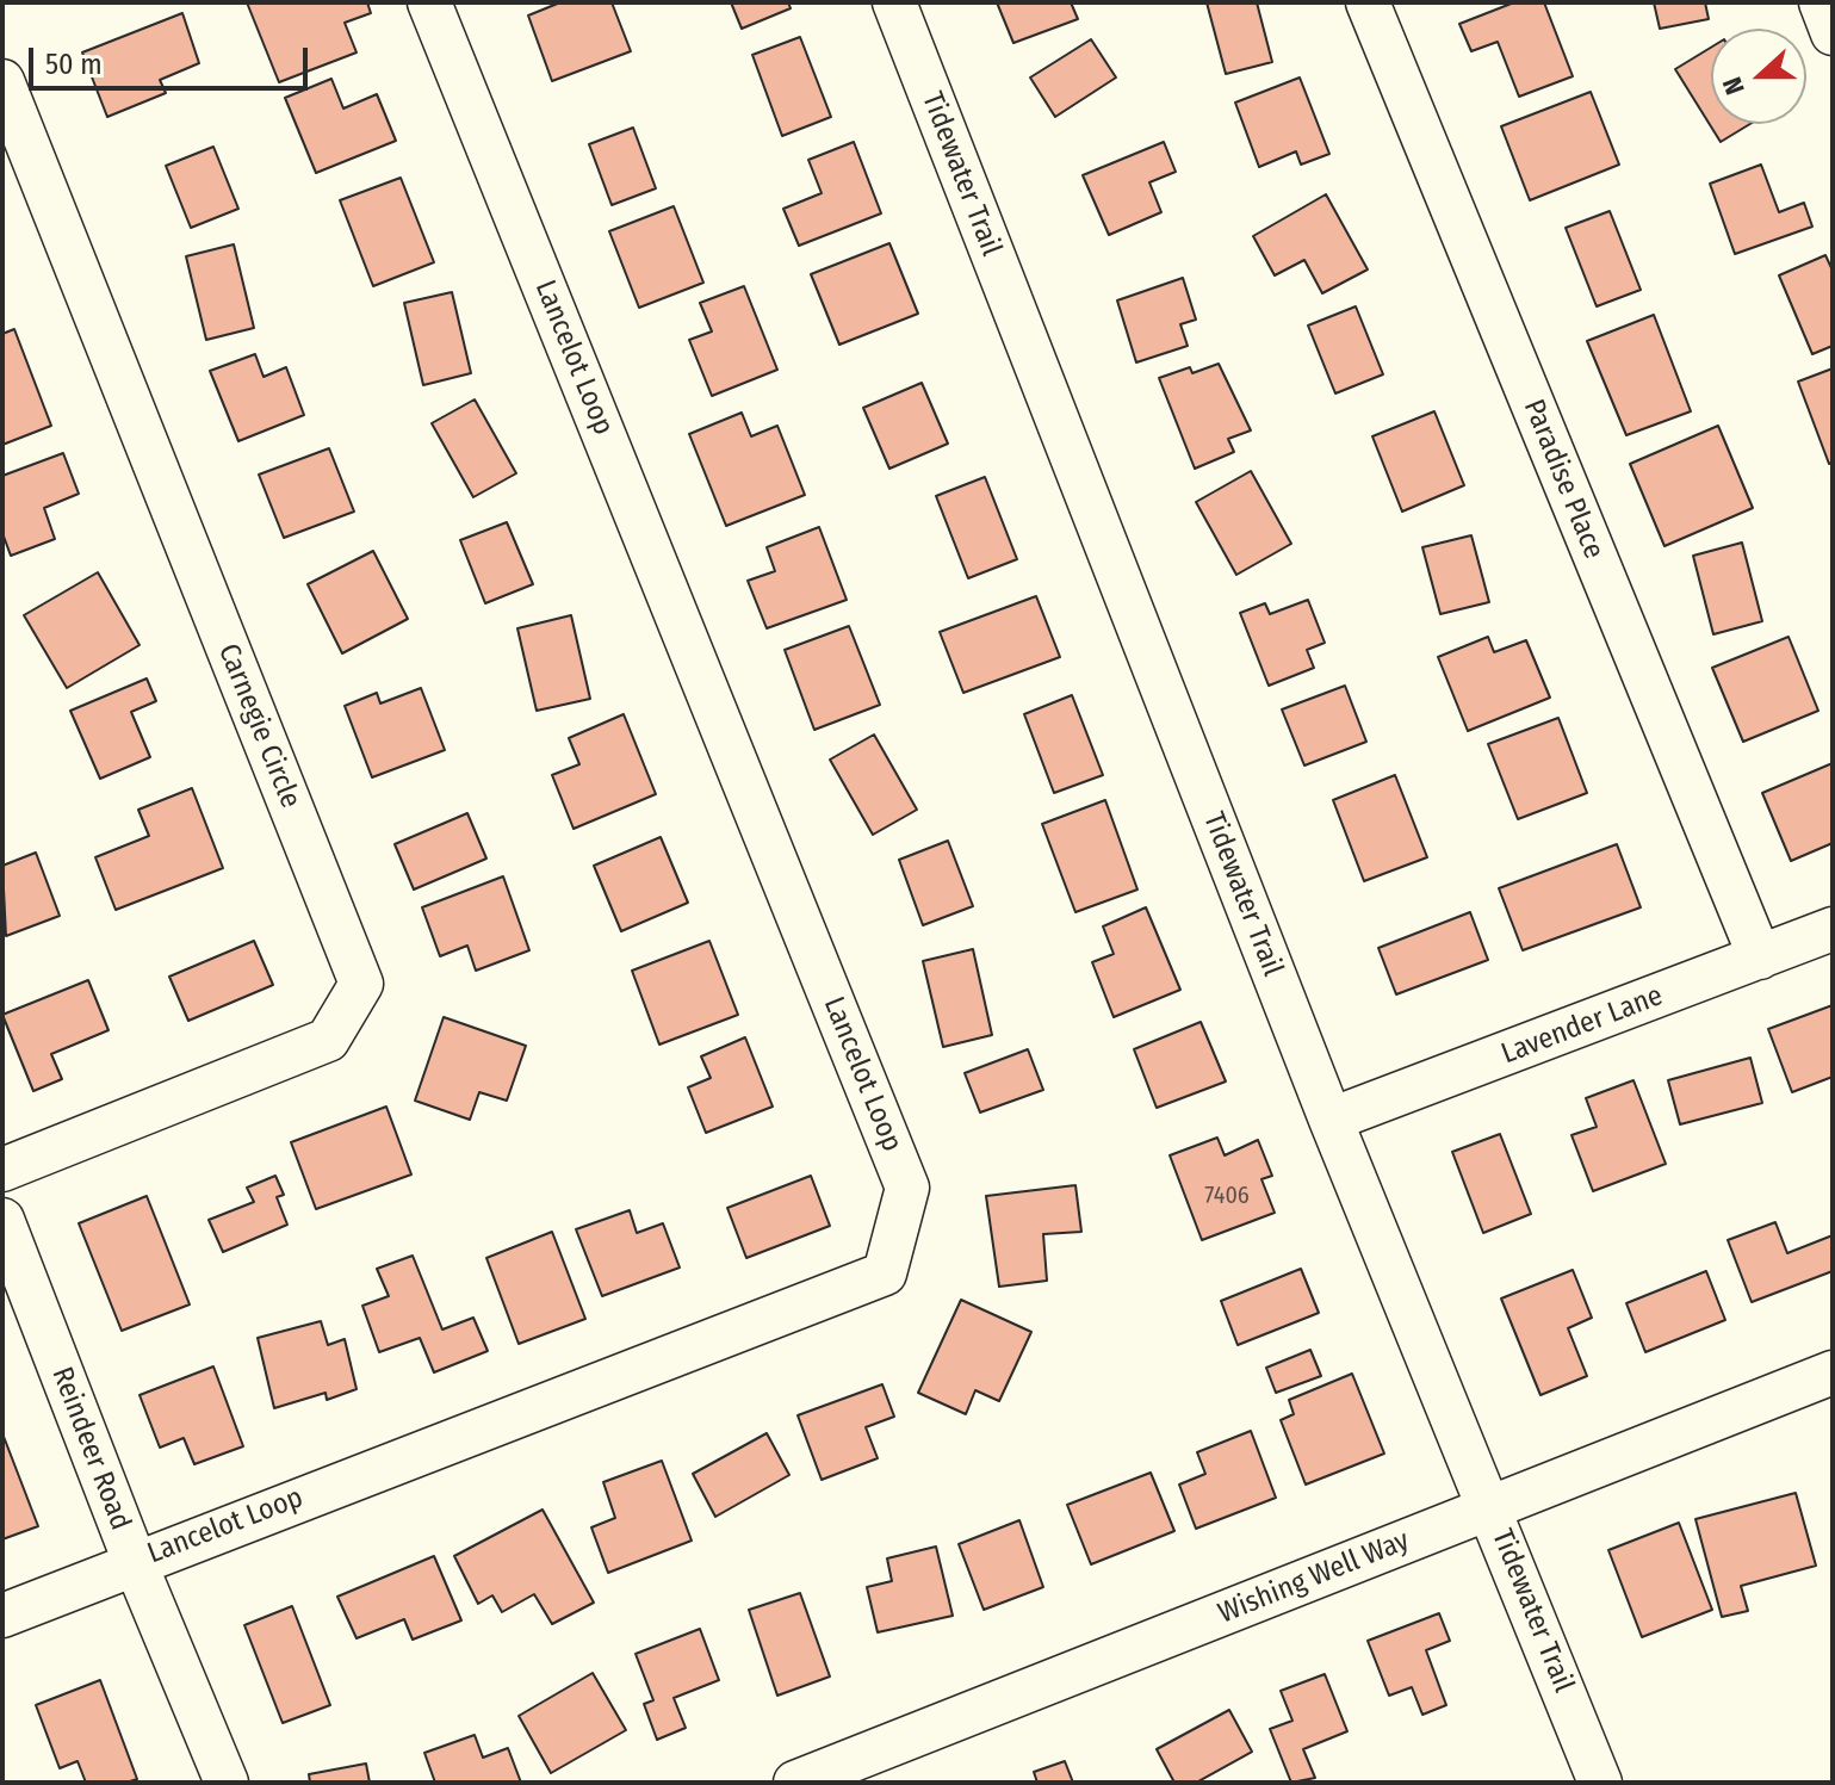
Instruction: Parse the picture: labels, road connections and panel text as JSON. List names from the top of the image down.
{
  "streets": {
    "street": [
      "Tidewater Trail",
      "Lancelot Loop",
      "Paradise Place",
      "Carnegie Circle",
      "Lavender Lane",
      "Reindeer Road",
      "Wishing Well Way"
    ]
  },
  "crossings": [
    ["Tidewater Trail", "Lavender Lane"],
    ["Tidewater Trail", "Wishing Well Way"],
    ["Lancelot Loop", "Reindeer Road"],
    ["Paradise Place", "Lavender Lane"]
  ],
  "house_numbers": ["7406"],
  "scale_bar": "50 m",
  "north": "left"
}
